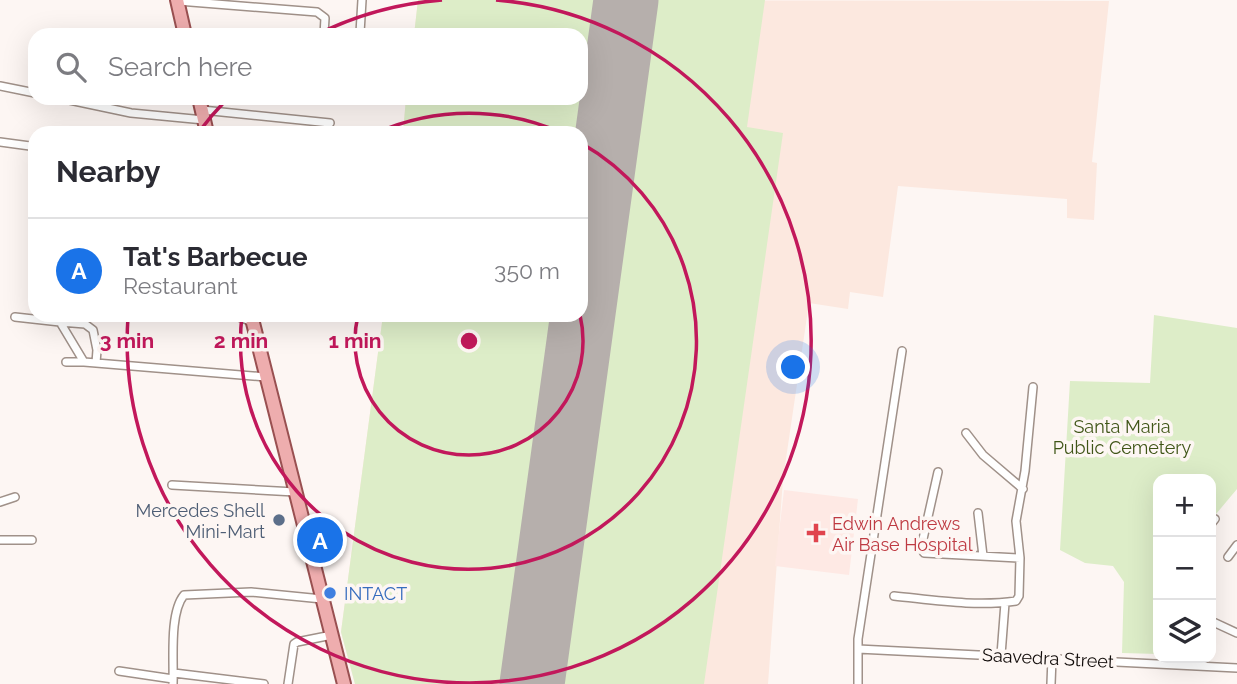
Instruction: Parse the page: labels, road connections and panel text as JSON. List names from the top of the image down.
{
  "streets": {
    "street": ["Saavedra Street"]
  },
  "parks": ["Santa Maria Public Cemetery"],
  "places": {
    "other": ["Mercedes Shell Mini-Mart", "INTACT"],
    "health": ["Edwin Andrews Air Base Hospital"]
  },
  "page": {
    "search": "Search here",
    "heading": "Nearby",
    "list": [
      {
        "mark": "A",
        "name": "Tat's Barbecue",
        "note": "Restaurant",
        "value": "350 m"
      }
    ],
    "map_buttons": ["+", "−"],
    "pins": "A"
  },
  "rings": ["1 min", "3 min", "2 min"]
}
